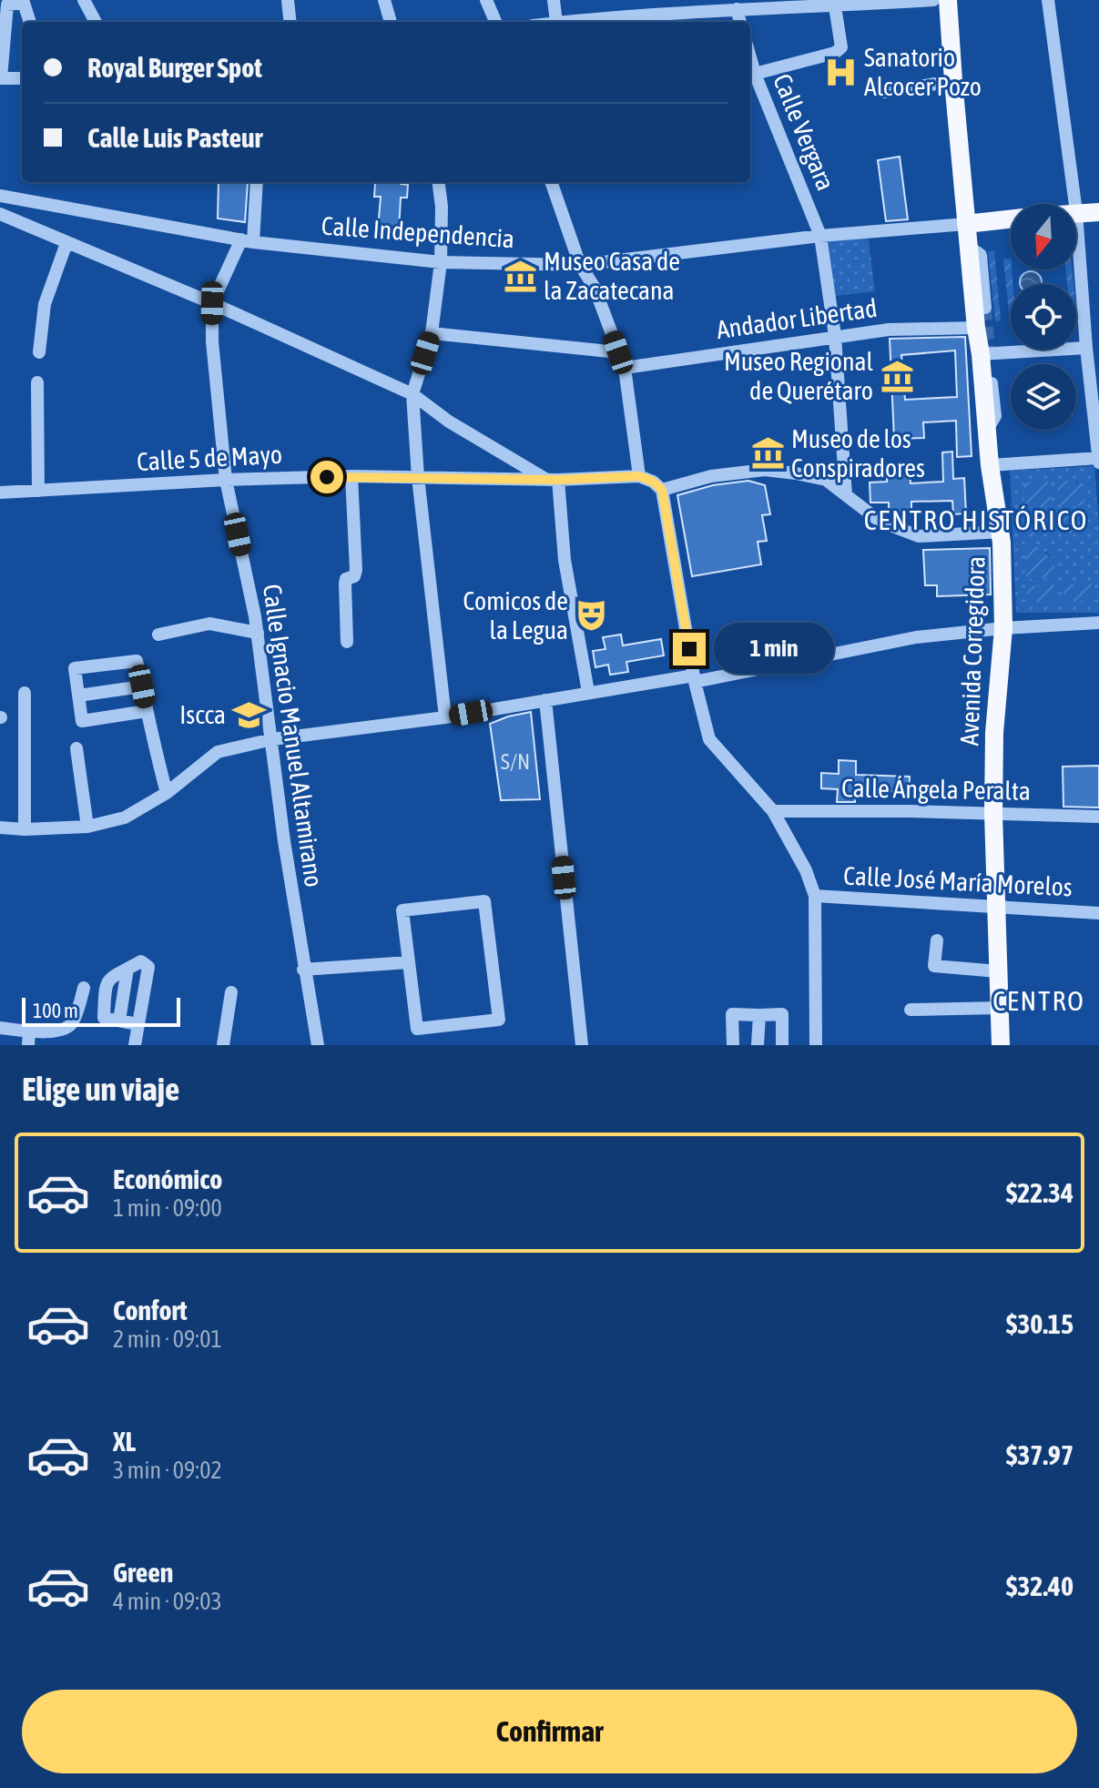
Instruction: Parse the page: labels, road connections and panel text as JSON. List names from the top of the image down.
{
  "streets": {
    "main road": ["Avenida Corregidora"],
    "street": [
      "Calle Vergara",
      "Calle Independencia",
      "Andador Libertad",
      "Calle 5 de Mayo",
      "Calle Ignacio Manuel Altamirano",
      "Calle Ángela Peralta",
      "Calle José María Morelos"
    ]
  },
  "crossings": [
    ["Calle Vergara", "Calle Independencia"],
    ["Calle Vergara", "Andador Libertad"],
    ["Calle Independencia", "Avenida Corregidora"],
    ["Andador Libertad", "Avenida Corregidora"],
    ["Calle 5 de Mayo", "Calle Ignacio Manuel Altamirano"],
    ["Avenida Corregidora", "Calle Ángela Peralta"],
    ["Avenida Corregidora", "Calle José María Morelos"]
  ],
  "districts": ["CENTRO HISTÓRICO", "CENTRO"],
  "places": {
    "hospital": ["Sanatorio Alcocer Pozo"],
    "museum": ["Museo Casa de la Zacatecana", "Museo Regional de Querétaro", "Museo de los Conspiradores"],
    "theatre": ["Comicos de la Legua"],
    "school or university": ["Iscca"]
  },
  "house_numbers": ["S/N"],
  "scale_bar": "100 m",
  "north": "bottom",
  "page": {
    "banner": ["Royal Burger Spot", "Calle Luis Pasteur"],
    "bubble": "1 min",
    "scale": "100 m",
    "heading": "Elige un viaje",
    "list": [
      {
        "name": "Económico",
        "note": "1 min · 09:00",
        "value": "$22.34"
      },
      {
        "name": "Confort",
        "note": "2 min · 09:01",
        "value": "$30.15"
      },
      {
        "name": "XL",
        "note": "3 min · 09:02",
        "value": "$37.97"
      },
      {
        "name": "Green",
        "note": "4 min · 09:03",
        "value": "$32.40"
      }
    ],
    "buttons": "Confirmar"
  }
}
